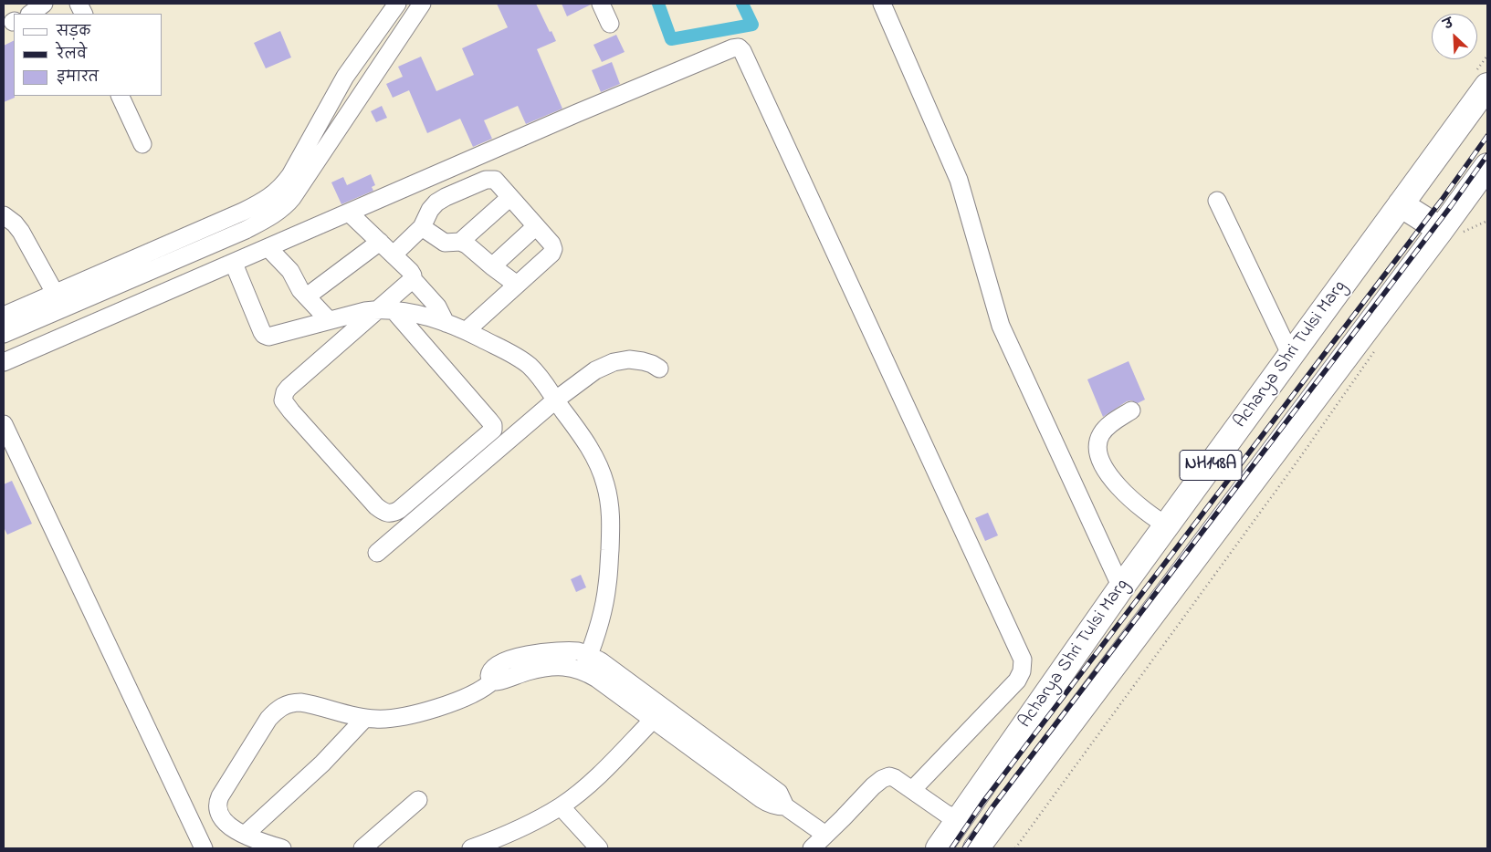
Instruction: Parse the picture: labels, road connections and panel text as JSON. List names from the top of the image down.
{
  "streets": {
    "highway": ["Acharya Shri Tulsi Marg", "NH148A"]
  },
  "legend": ["सड़क", "रेलवे", "इमारत"],
  "north": "top left"
}
